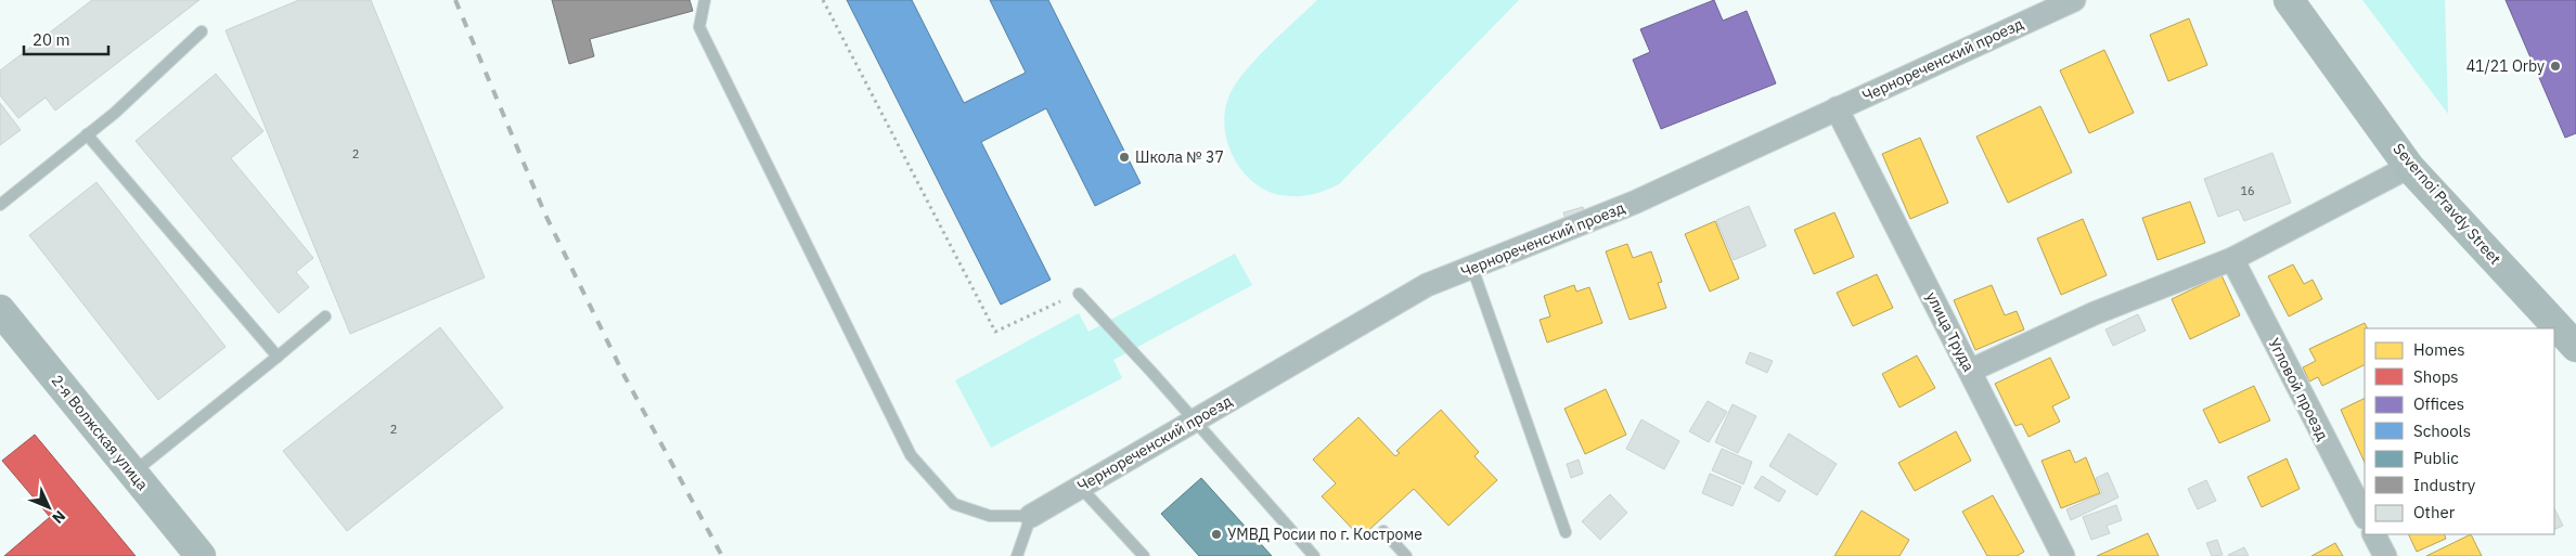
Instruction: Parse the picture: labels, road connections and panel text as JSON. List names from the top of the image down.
{
  "streets": {
    "main road": ["Severnoi Pravdy Street", "2-я Волжская улица"],
    "street": ["Чернореченский проезд", "улица Труда", "Угловой проезд"]
  },
  "crossings": [
    ["Чернореченский проезд", "улица Труда"]
  ],
  "places": ["41/21 Orby", "Школа № 37", "УМВД Росии по г. Костроме"],
  "house_numbers": ["2", "16", "2"],
  "legend": [
    "Homes",
    "Shops",
    "Offices",
    "Schools",
    "Public",
    "Industry",
    "Other"
  ],
  "scale_bar": "20 m",
  "north": "bottom right"
}
